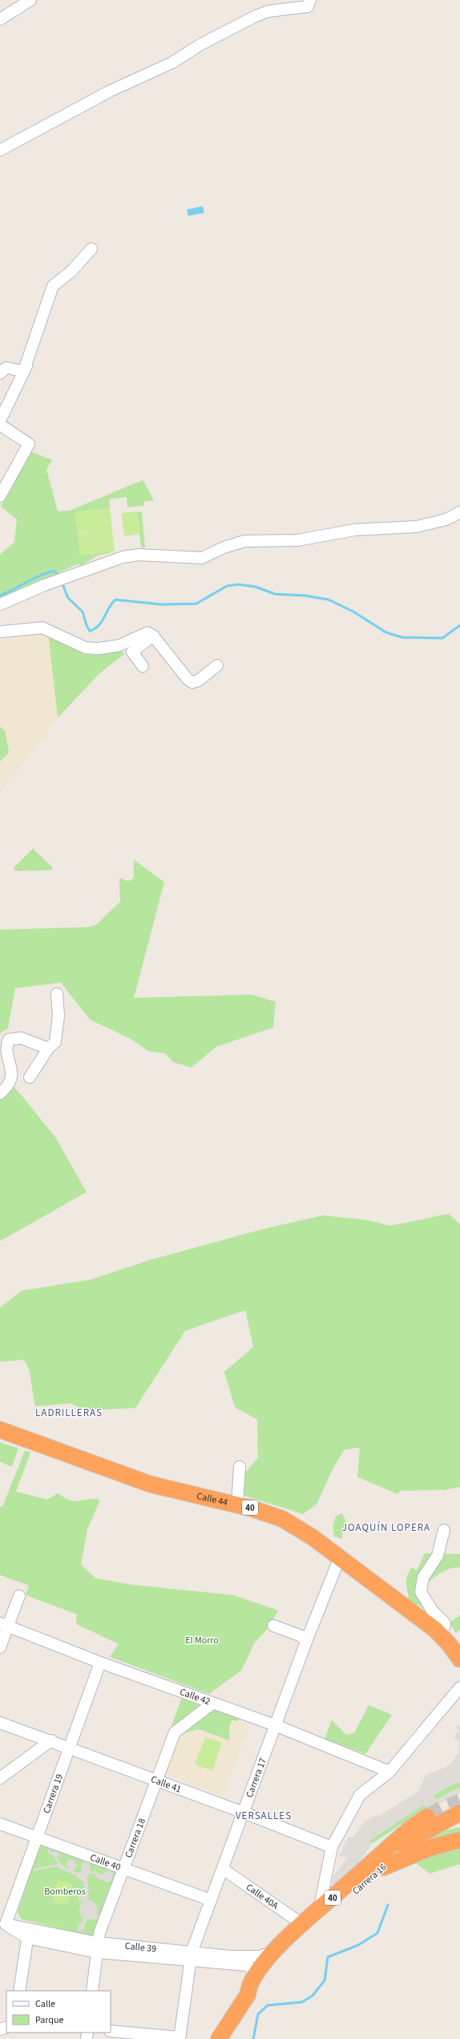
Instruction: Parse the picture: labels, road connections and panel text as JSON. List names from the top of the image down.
{
  "streets": {
    "highway": ["Calle 44", "40", "Carrera 16"],
    "street": [
      "Calle 42",
      "Carrera 17",
      "Calle 41",
      "Carrera 19",
      "Carrera 18",
      "Calle 40",
      "Calle 40A",
      "Calle 39"
    ]
  },
  "crossings": [
    ["Calle 44", "Carrera 17"],
    ["Calle 42", "Carrera 17"],
    ["Calle 42", "Carrera 19"],
    ["Calle 42", "Carrera 18"],
    ["Carrera 17", "Calle 41"],
    ["Carrera 17", "Calle 40"],
    ["Carrera 17", "Calle 40A"],
    ["Carrera 17", "Calle 39"],
    ["Calle 41", "Carrera 19"],
    ["Calle 41", "Carrera 18"],
    ["Carrera 19", "Calle 40"],
    ["Carrera 19", "Calle 39"],
    ["Carrera 18", "Calle 40"],
    ["Carrera 18", "Calle 39"],
    ["Carrera 16", "Calle 40A"],
    ["Carrera 16", "Calle 39"]
  ],
  "districts": ["LADRILLERAS", "JOAQUÍN LOPERA", "VERSALLES"],
  "parks": ["El Morro", "Bomberos"],
  "legend": ["Calle", "Parque"]
}
